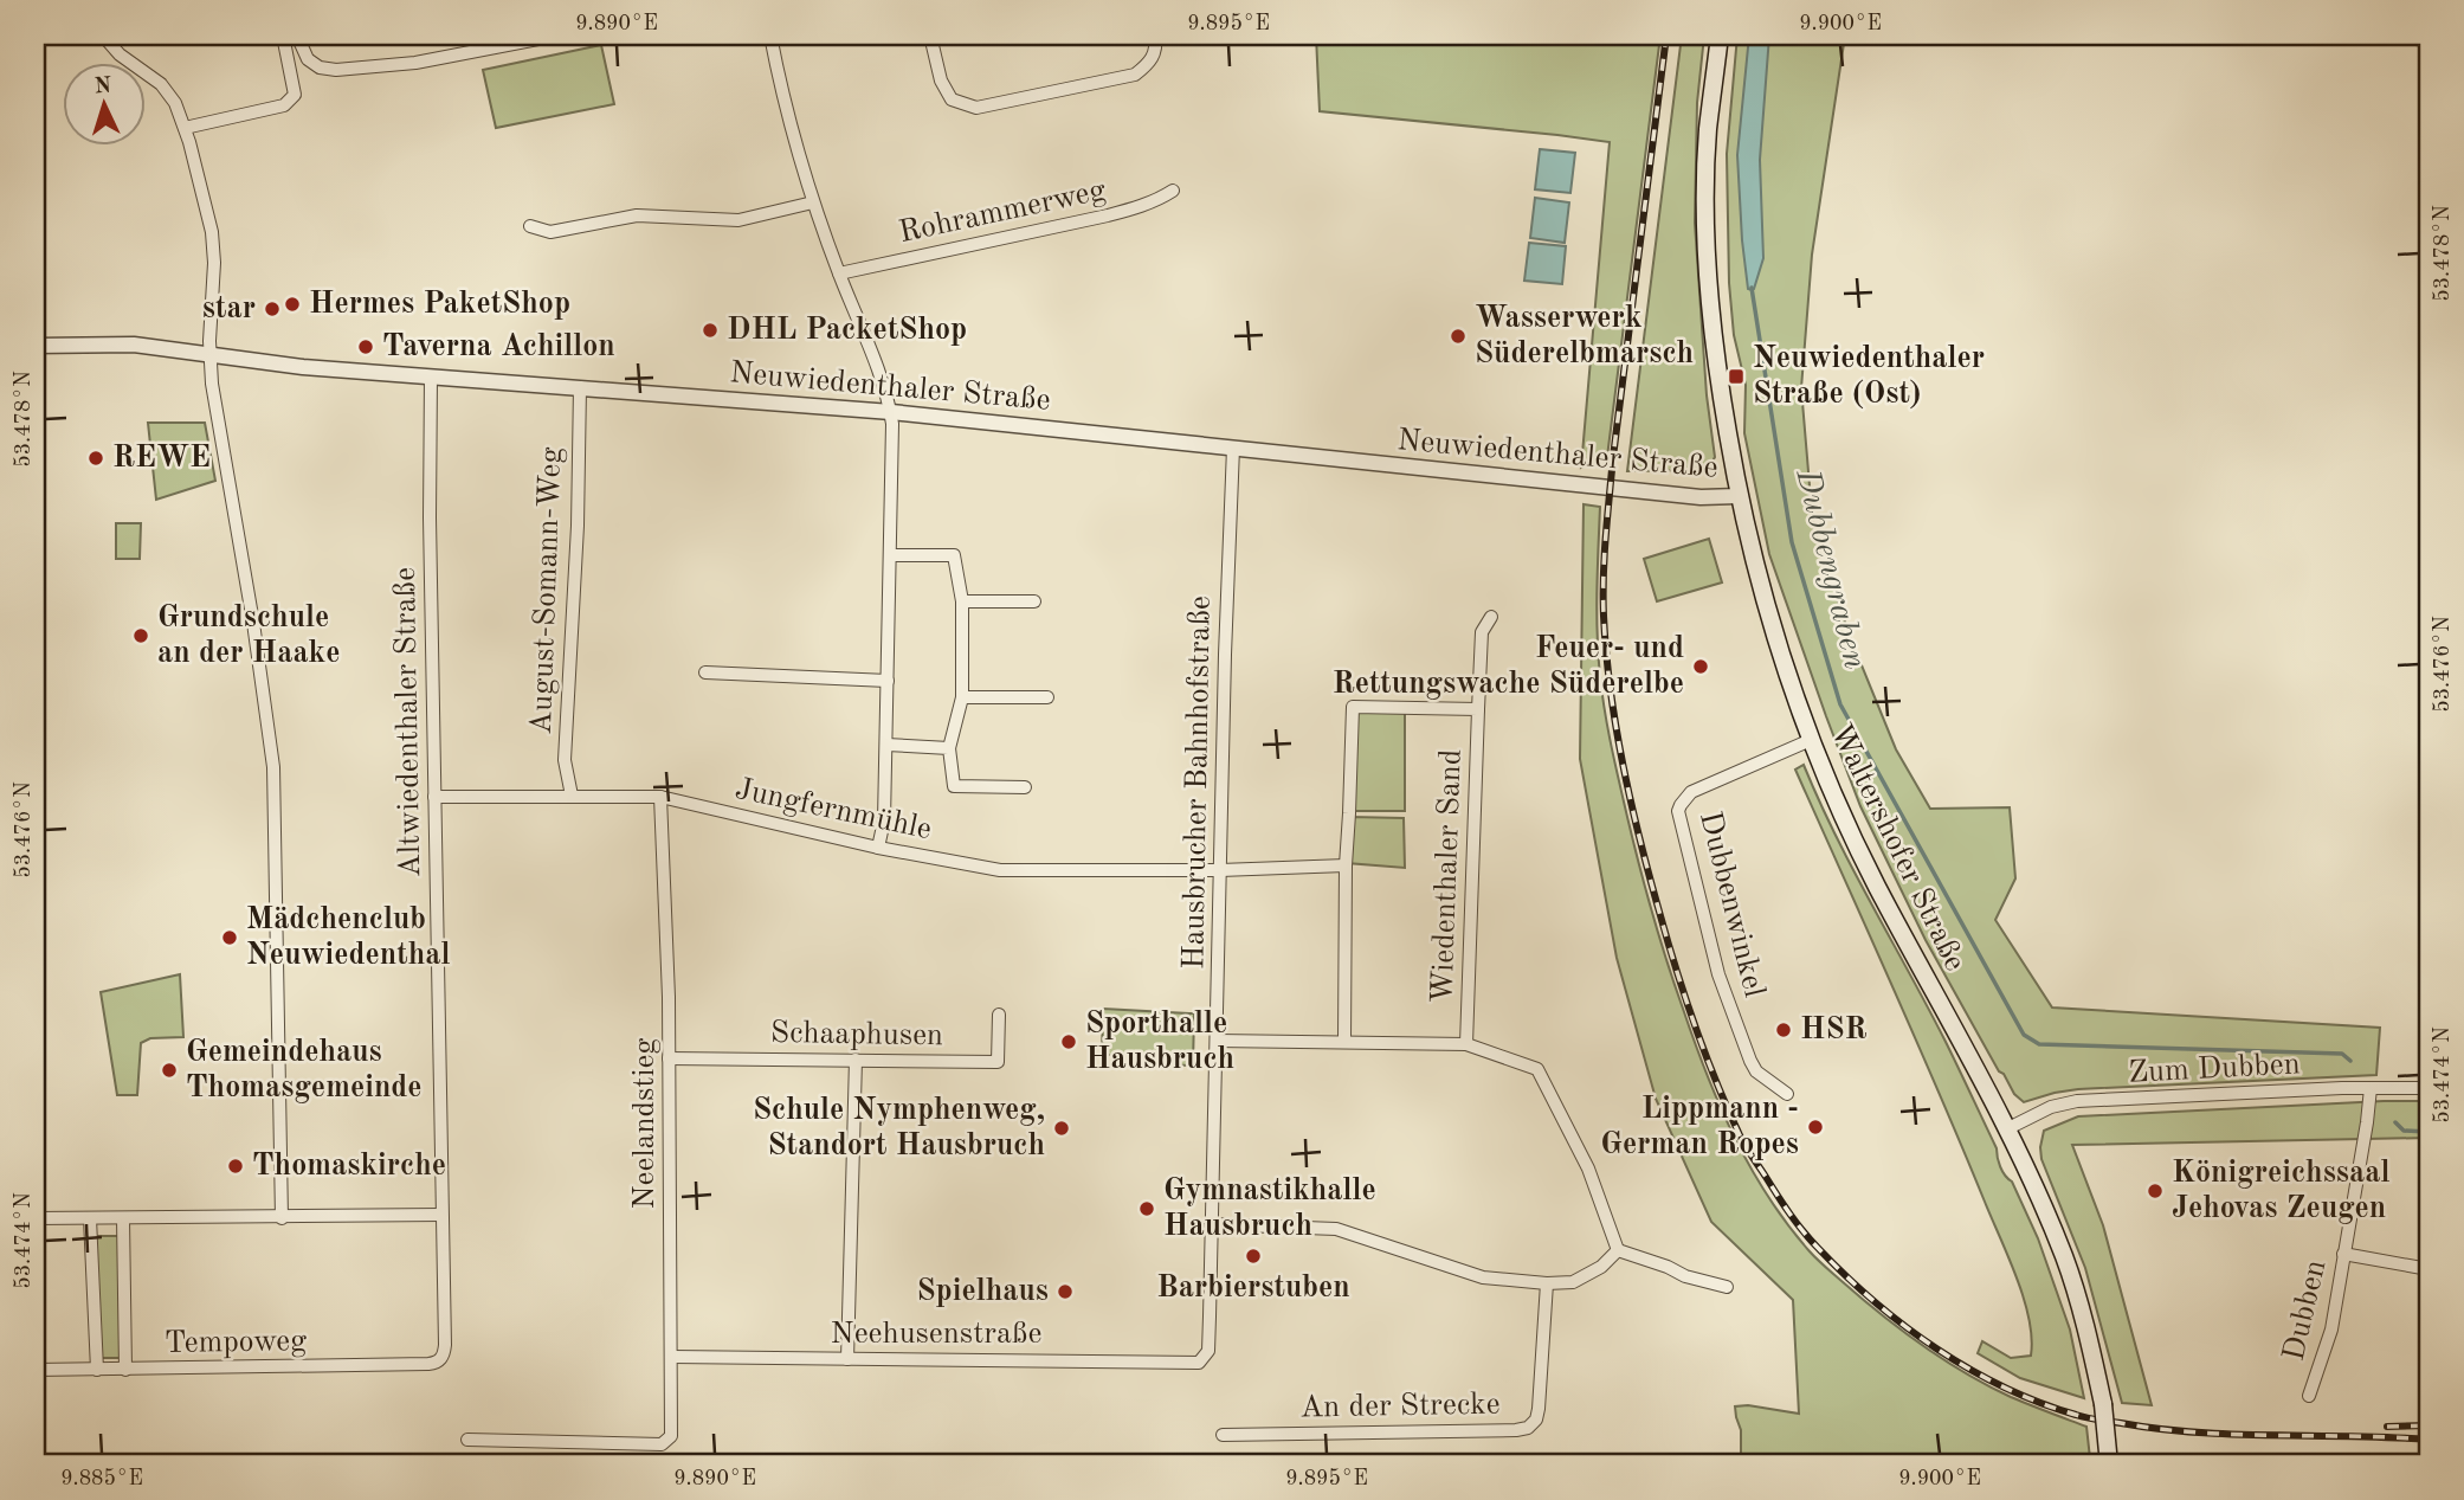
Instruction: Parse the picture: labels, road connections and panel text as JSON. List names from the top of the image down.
{
  "streets": {
    "main road": ["Waltershofer Straße"],
    "street": [
      "Rohrammerweg",
      "Neuwiedenthaler Straße",
      "August-Somann-Weg",
      "Altwiedenthaler Straße",
      "Hausbrucher Bahnhofstraße",
      "Jungfernmühle",
      "Wiedenthaler Sand",
      "Dubbenwinkel",
      "Schaaphusen",
      "Zum Dubben",
      "Neelandstieg",
      "Dubben",
      "Neehusenstraße",
      "Tempoweg",
      "An der Strecke"
    ]
  },
  "crossings": [
    ["Neuwiedenthaler Straße", "August-Somann-Weg"],
    ["Neuwiedenthaler Straße", "Altwiedenthaler Straße"],
    ["Neuwiedenthaler Straße", "Hausbrucher Bahnhofstraße"],
    ["Neuwiedenthaler Straße", "Waltershofer Straße"],
    ["August-Somann-Weg", "Jungfernmühle"],
    ["Altwiedenthaler Straße", "Jungfernmühle"],
    ["Altwiedenthaler Straße", "Tempoweg"],
    ["Hausbrucher Bahnhofstraße", "Jungfernmühle"],
    ["Hausbrucher Bahnhofstraße", "Neehusenstraße"],
    ["Jungfernmühle", "Neelandstieg"],
    ["Waltershofer Straße", "Dubbenwinkel"],
    ["Waltershofer Straße", "Zum Dubben"],
    ["Schaaphusen", "Neelandstieg"],
    ["Zum Dubben", "Dubben"],
    ["Neelandstieg", "Neehusenstraße"]
  ],
  "water": ["Dubbengraben"],
  "places": {
    "other": [
      "Hermes PaketShop",
      "star",
      "DHL PacketShop",
      "Wasserwerk Süderelbmarsch",
      "Taverna Achillon",
      "REWE",
      "Grundschule an der Haake",
      "Feuer- und Rettungswache Süderelbe",
      "Mädchenclub Neuwiedenthal",
      "HSR",
      "Sporthalle Hausbruch",
      "Gemeindehaus Thomasgemeinde",
      "Lippmann - German Ropes",
      "Schule Nymphenweg, Standort Hausbruch",
      "Thomaskirche",
      "Königreichssaal Jehovas Zeugen",
      "Gymnastikhalle Hausbruch",
      "Barbierstuben",
      "Spielhaus"
    ],
    "transit": ["Neuwiedenthaler Straße (Ost)"]
  },
  "north": "top",
  "coordinates": [
    "9.890°E",
    "9.895°E",
    "9.900°E",
    "53.478°N",
    "53.476°N",
    "53.474°N",
    "9.885°E"
  ]
}
